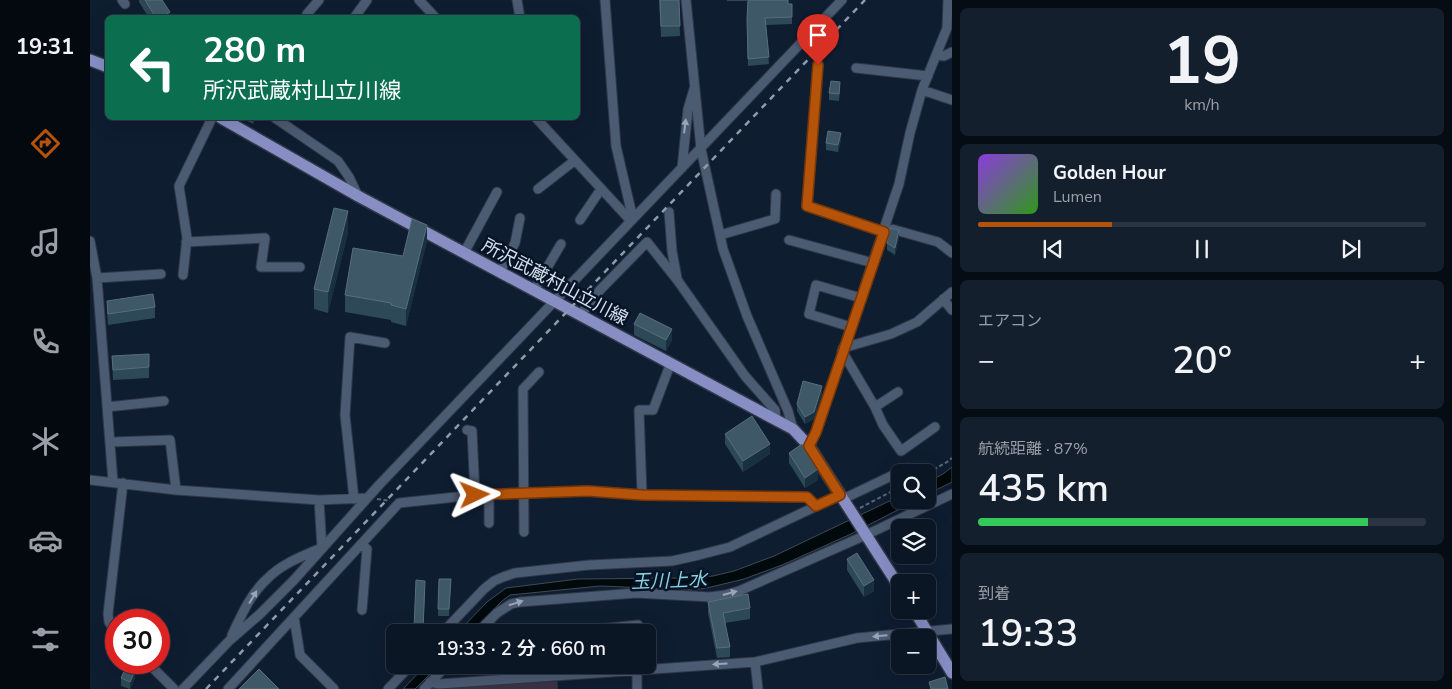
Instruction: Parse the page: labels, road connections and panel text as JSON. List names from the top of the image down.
{
  "streets": {
    "main road": ["所沢武蔵村山立川線"]
  },
  "water": ["玉川上水"],
  "page": {
    "tabs": "19:31",
    "tile": [
      ["19", "km/h"],
      "エアコン",
      ["航続距離 · 87%", "435 km"],
      ["到着", "19:33"]
    ],
    "turn": ["280 m", "所沢武蔵村山立川線"],
    "song": ["Golden Hour", "Lumen"],
    "heat": ["−", "20°", "+"],
    "map_buttons": ["+", "−"],
    "limit": "30",
    "trip": "19:33 · 2 分 · 660 m"
  }
}
